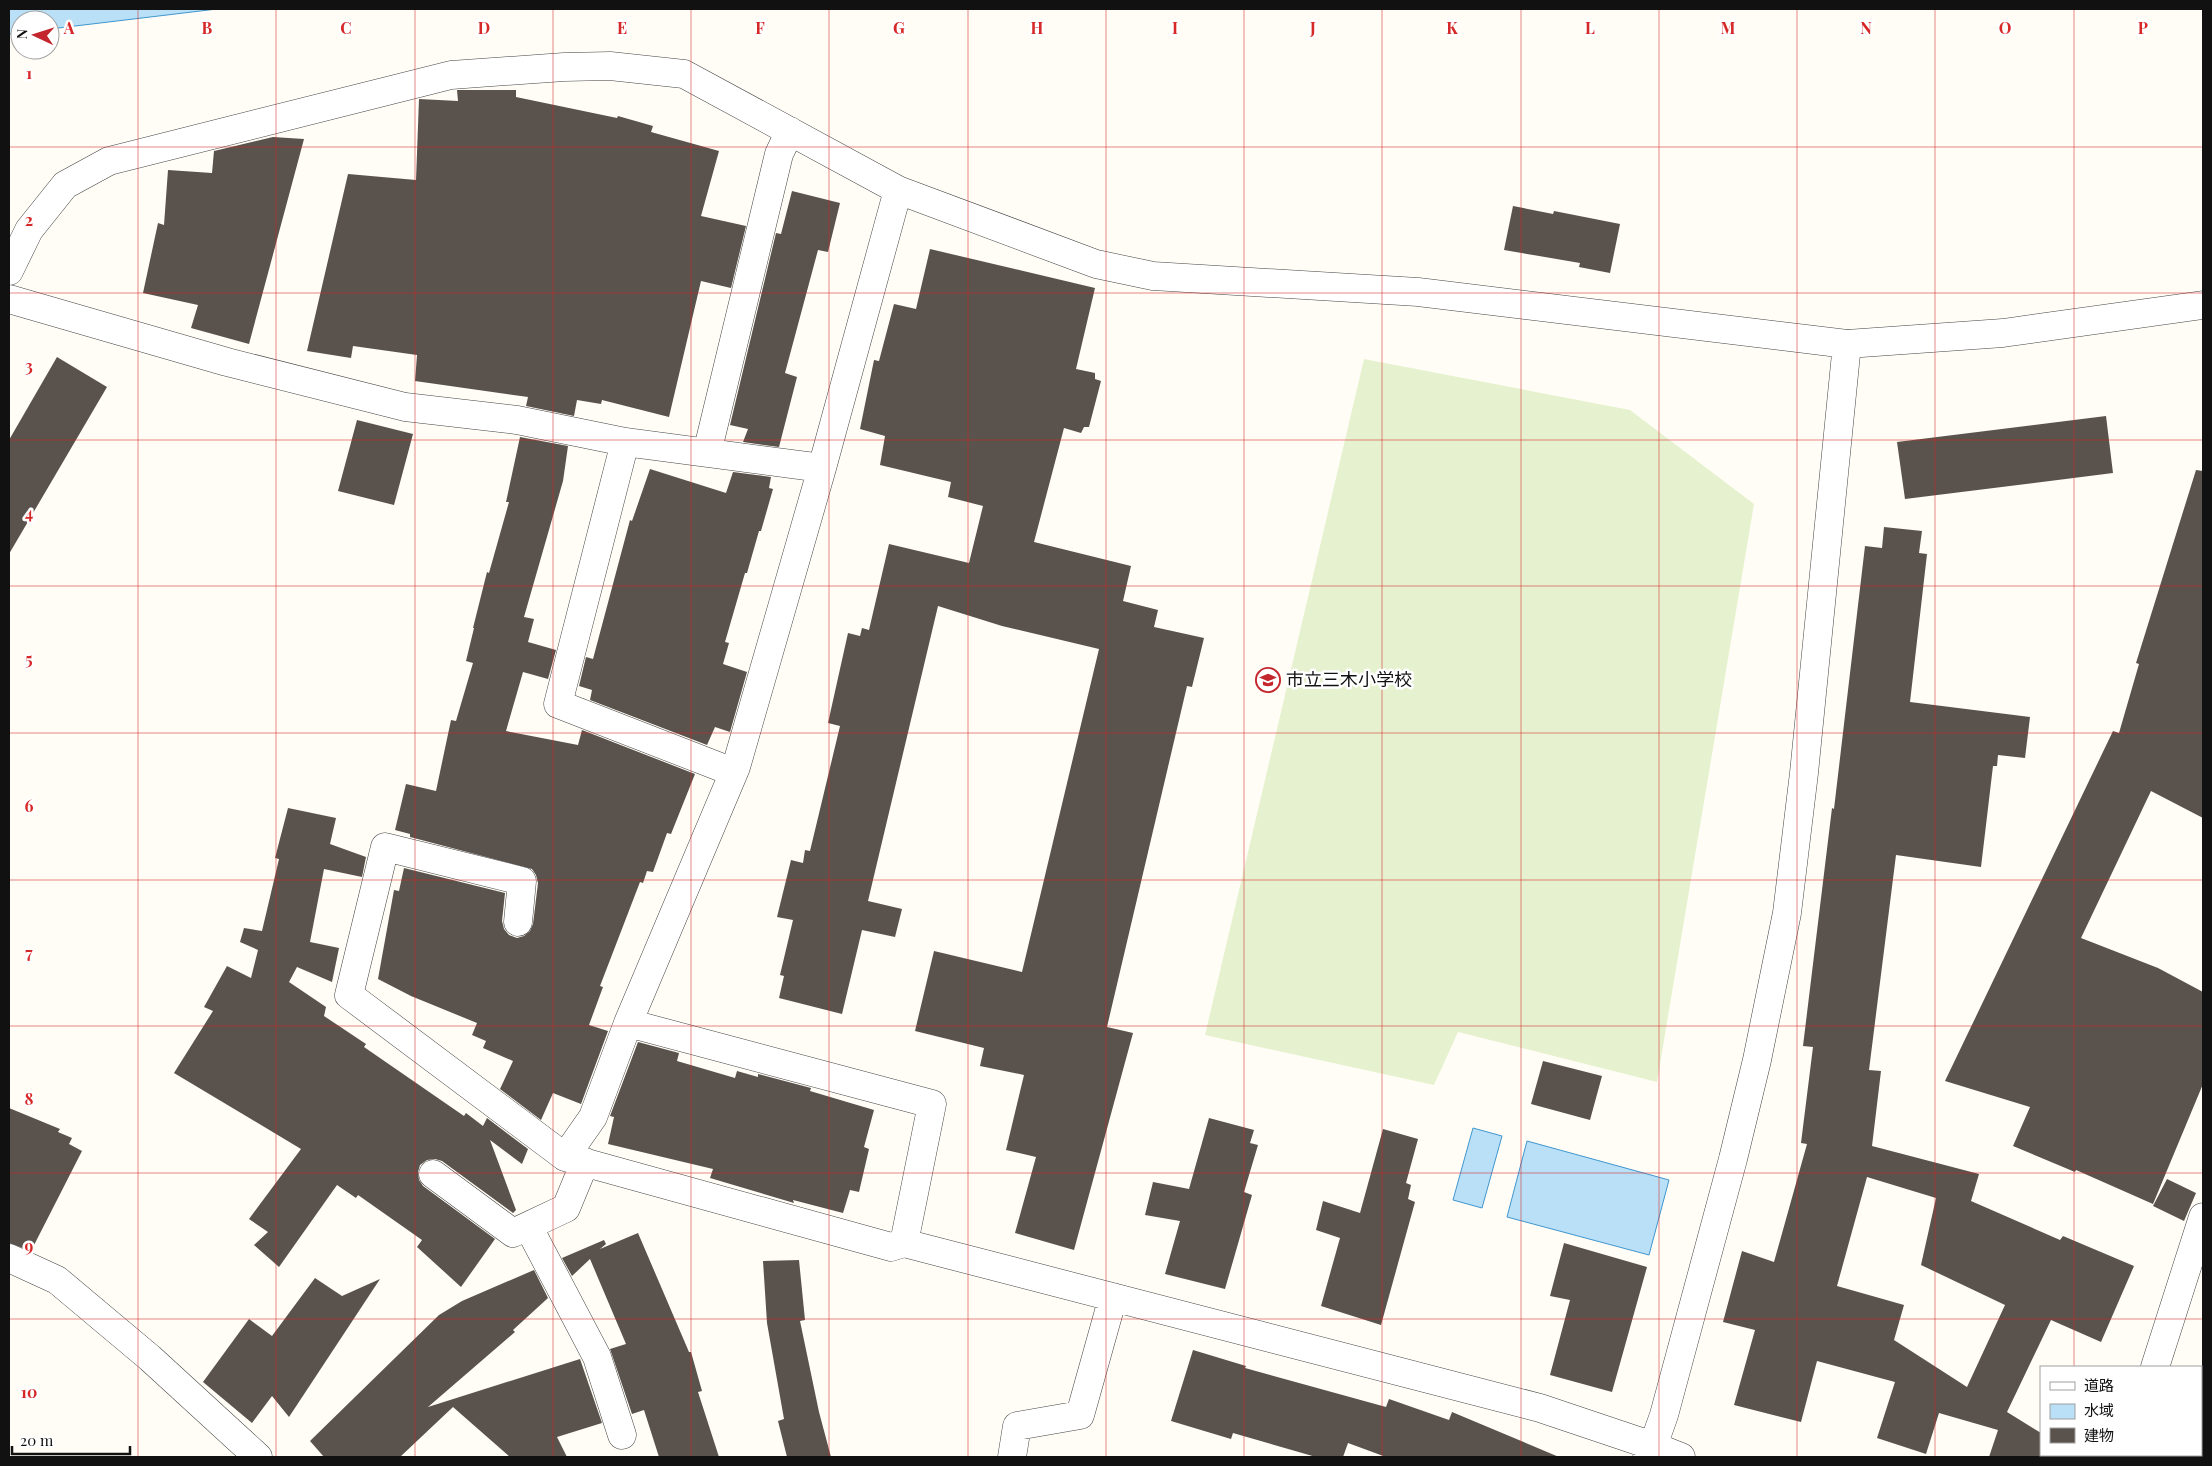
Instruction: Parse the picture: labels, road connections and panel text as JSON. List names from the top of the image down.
{
  "places": {
    "school or university": ["市立三木小学校"]
  },
  "legend": ["道路", "水域", "建物"],
  "scale_bar": "20 m",
  "north": "left",
  "grid": {
    "columns": [
      "A",
      "B",
      "C",
      "D",
      "E",
      "F",
      "G",
      "H",
      "I",
      "J",
      "K",
      "L",
      "M",
      "N",
      "O",
      "P"
    ],
    "rows": [
      "1",
      "2",
      "3",
      "4",
      "5",
      "6",
      "7",
      "8",
      "9",
      "10"
    ]
  }
}
